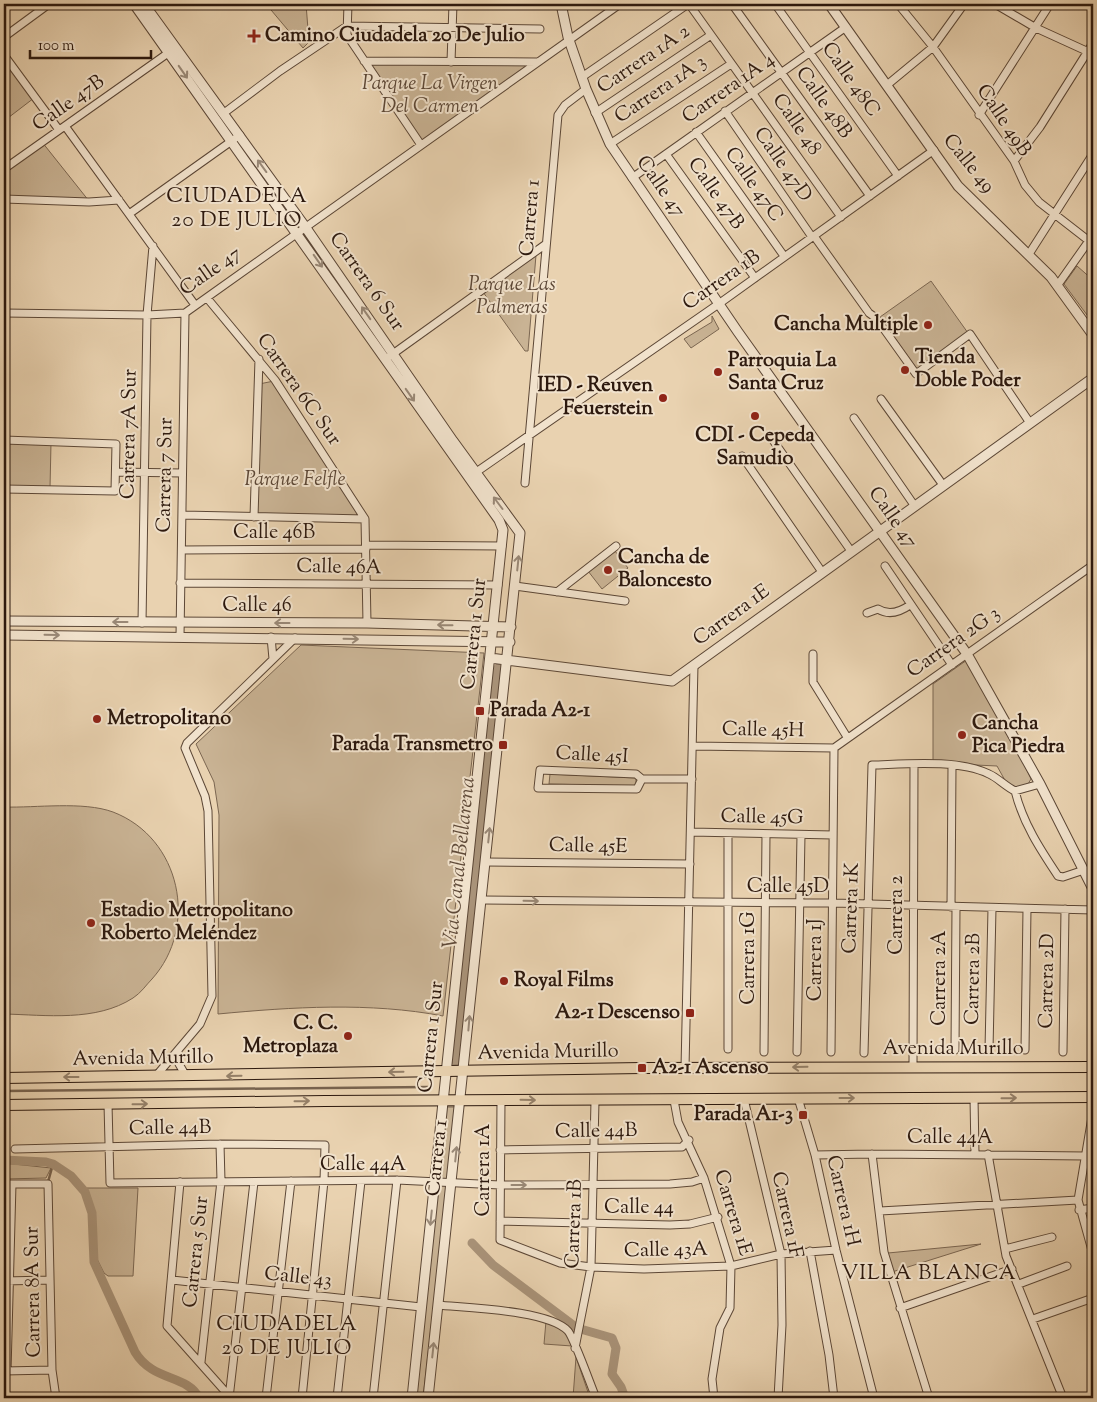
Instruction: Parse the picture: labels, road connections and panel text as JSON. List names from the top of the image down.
{
  "streets": {
    "main road": ["Avenida Murillo"],
    "street": [
      "Carrera 1A 2",
      "Calle 48C",
      "Carrera 1A 4",
      "Carrera 1A 3",
      "Calle 48B",
      "Calle 47B",
      "Calle 49B",
      "Calle 48",
      "Calle 49",
      "Calle 47D",
      "Calle 47C",
      "Calle 47",
      "Carrera 1",
      "Carrera 1B",
      "Carrera 6 Sur",
      "Carrera 6C Sur",
      "Carrera 7A Sur",
      "Carrera 7 Sur",
      "Calle 46B",
      "Calle 46A",
      "Calle 46",
      "Carrera 1E",
      "Carrera 1 Sur",
      "Carrera 2G 3",
      "Calle 45H",
      "Calle 45I",
      "Calle 45G",
      "Calle 45E",
      "Calle 45D",
      "Carrera 1K",
      "Carrera 2",
      "Carrera 1G",
      "Carrera 1J",
      "Carrera 2A",
      "Carrera 2B",
      "Carrera 2D",
      "Calle 44B",
      "Calle 44A",
      "Carrera 1A",
      "Carrera 1H",
      "Calle 44",
      "Carrera 1F",
      "Calle 43A",
      "Carrera 5 Sur",
      "Calle 43",
      "Carrera 8A Sur"
    ]
  },
  "crossings": [
    ["Carrera 1A 2", "Calle 48"],
    ["Carrera 1A 2", "Calle 47"],
    ["Calle 48C", "Carrera 1A 4"],
    ["Calle 48C", "Carrera 1B"],
    ["Carrera 1A 4", "Calle 48B"],
    ["Carrera 1A 4", "Calle 47B"],
    ["Carrera 1A 4", "Calle 48"],
    ["Carrera 1A 4", "Calle 49"],
    ["Carrera 1A 4", "Calle 47D"],
    ["Carrera 1A 4", "Calle 47C"],
    ["Carrera 1A 4", "Calle 47"],
    ["Carrera 1A 3", "Calle 48"],
    ["Carrera 1A 3", "Calle 47"],
    ["Calle 48B", "Carrera 1B"],
    ["Calle 47B", "Carrera 1B"],
    ["Calle 47B", "Carrera 6 Sur"],
    ["Calle 48", "Carrera 1B"],
    ["Calle 49", "Carrera 1B"],
    ["Calle 47D", "Carrera 1B"],
    ["Calle 47D", "Carrera 1E"],
    ["Calle 47C", "Carrera 1B"],
    ["Calle 47", "Carrera 1"],
    ["Calle 47", "Carrera 1B"],
    ["Calle 47", "Carrera 6 Sur"],
    ["Calle 47", "Carrera 6C Sur"],
    ["Calle 47", "Carrera 7A Sur"],
    ["Calle 47", "Carrera 7 Sur"],
    ["Calle 47", "Carrera 1E"],
    ["Calle 47", "Carrera 2G 3"],
    ["Carrera 1", "Carrera 1B"],
    ["Carrera 1", "Carrera 6 Sur"],
    ["Carrera 1", "Calle 46"],
    ["Carrera 1", "Calle 45E"],
    ["Carrera 1", "Calle 45D"],
    ["Carrera 1", "Avenida Murillo"],
    ["Carrera 1", "Calle 44A"],
    ["Carrera 1B", "Carrera 6 Sur"],
    ["Carrera 1B", "Calle 44B"],
    ["Carrera 1B", "Calle 44A"],
    ["Carrera 1B", "Calle 44"],
    ["Carrera 1B", "Calle 43A"],
    ["Carrera 6 Sur", "Carrera 1 Sur"],
    ["Carrera 7A Sur", "Calle 46"],
    ["Carrera 7 Sur", "Calle 46B"],
    ["Carrera 7 Sur", "Calle 46A"],
    ["Carrera 7 Sur", "Calle 46"],
    ["Calle 46B", "Carrera 1 Sur"],
    ["Calle 46A", "Carrera 1 Sur"],
    ["Calle 46", "Carrera 1 Sur"],
    ["Carrera 1E", "Calle 45H"],
    ["Carrera 1E", "Calle 45G"],
    ["Carrera 1E", "Calle 45E"],
    ["Carrera 1E", "Calle 45D"],
    ["Carrera 1E", "Avenida Murillo"],
    ["Carrera 1E", "Calle 44B"],
    ["Carrera 1E", "Calle 44A"],
    ["Carrera 1E", "Calle 44"],
    ["Carrera 1E", "Calle 43A"],
    ["Carrera 1 Sur", "Avenida Murillo"],
    ["Carrera 1 Sur", "Calle 44A"],
    ["Carrera 1 Sur", "Calle 43"],
    ["Carrera 2G 3", "Calle 45H"],
    ["Carrera 2G 3", "Carrera 1J"],
    ["Calle 45H", "Carrera 1J"],
    ["Calle 45G", "Carrera 1G"],
    ["Calle 45G", "Carrera 1J"],
    ["Calle 45D", "Carrera 1K"],
    ["Calle 45D", "Carrera 2"],
    ["Calle 45D", "Carrera 1G"],
    ["Calle 45D", "Carrera 1J"],
    ["Calle 45D", "Carrera 2A"],
    ["Calle 45D", "Carrera 2B"],
    ["Calle 45D", "Carrera 2D"],
    ["Carrera 1K", "Carrera 2"],
    ["Carrera 2", "Avenida Murillo"],
    ["Calle 44B", "Calle 44A"],
    ["Calle 44B", "Carrera 1A"],
    ["Calle 44B", "Carrera 5 Sur"],
    ["Calle 44A", "Carrera 1A"],
    ["Calle 44A", "Carrera 1H"],
    ["Calle 44A", "Carrera 5 Sur"],
    ["Carrera 1A", "Calle 44"],
    ["Carrera 1A", "Calle 43A"],
    ["Carrera 1H", "Calle 43A"],
    ["Carrera 1F", "Calle 43A"],
    ["Carrera 5 Sur", "Calle 43"]
  ],
  "one_way": ["Carrera 1"],
  "districts": ["CIUDADELA 20 DE JULIO", "VILLA BLANCA", "CIUDADELA 20 DE JULIO"],
  "water": ["Via Canal Bellarena"],
  "parks": ["Parque La Virgen Del Carmen", "Parque Las Palmeras", "Parque Felfle"],
  "places": {
    "health": ["Camino Ciudadela 20 De Julio"],
    "other": [
      "Cancha Multiple",
      "Tienda Doble Poder",
      "Parroquia La Santa Cruz",
      "IED - Reuven Feuerstein",
      "CDI - Cepeda Samudio",
      "Cancha de Baloncesto",
      "Metropolitano",
      "Cancha Pica Piedra",
      "Estadio Metropolitano Roberto Meléndez",
      "Royal Films",
      "C. C. Metroplaza"
    ],
    "transit": [
      "Parada A2-1",
      "Parada Transmetro",
      "A2-1 Descenso",
      "A2-1 Ascenso",
      "Parada A1-3"
    ]
  },
  "scale_bar": "100 m"
}
